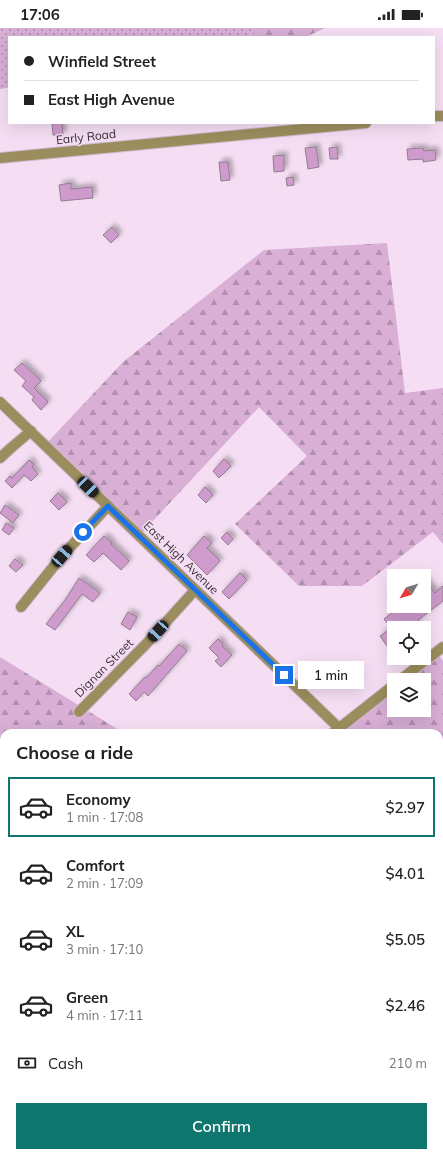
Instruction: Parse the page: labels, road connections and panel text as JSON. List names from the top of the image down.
{
  "streets": {
    "street": ["Early Road", "East High Avenue", "Dignan Street"]
  },
  "crossings": [
    ["East High Avenue", "Dignan Street"]
  ],
  "north": "bottom left",
  "page": {
    "status": "17:06",
    "banner": ["Winfield Street", "East High Avenue"],
    "bubble": "1 min",
    "heading": "Choose a ride",
    "list": [
      {
        "name": "Economy",
        "note": "1 min · 17:08",
        "value": "$2.97"
      },
      {
        "name": "Comfort",
        "note": "2 min · 17:09",
        "value": "$4.01"
      },
      {
        "name": "XL",
        "note": "3 min · 17:10",
        "value": "$5.05"
      },
      {
        "name": "Green",
        "note": "4 min · 17:11",
        "value": "$2.46"
      }
    ],
    "pay": ["Cash", "210 m"],
    "buttons": "Confirm"
  }
}
